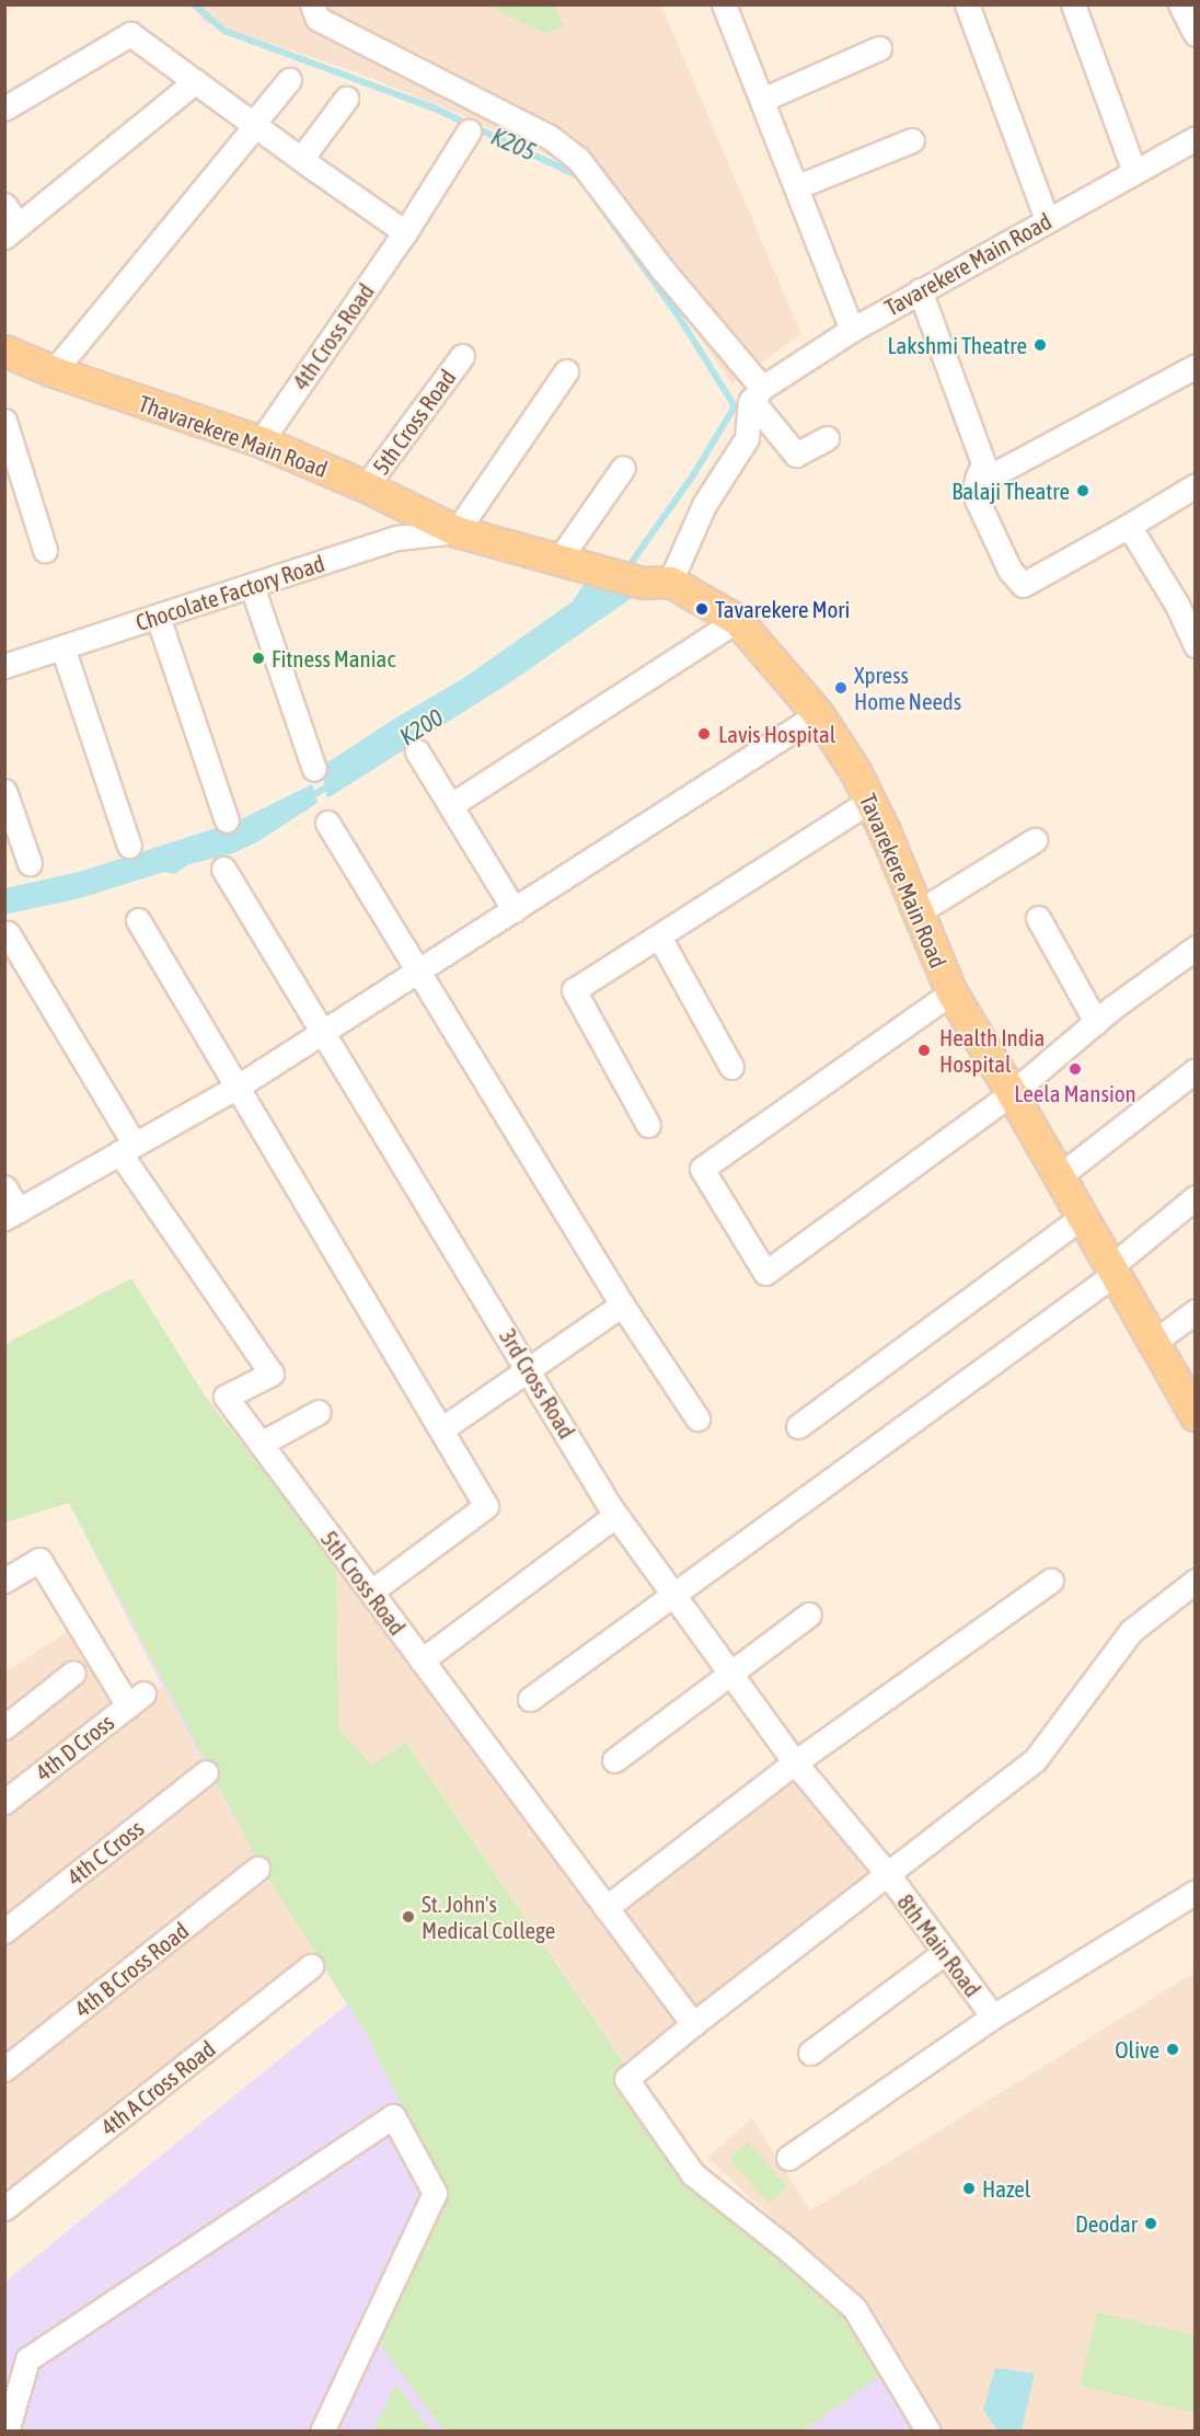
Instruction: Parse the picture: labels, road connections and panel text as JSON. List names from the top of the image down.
{
  "streets": {
    "main road": ["Tavarekere Main Road", "Thavarekere Main Road"],
    "street": [
      "4th Cross Road",
      "5th Cross Road",
      "Chocolate Factory Road",
      "3rd Cross Road",
      "4th D Cross",
      "4th C Cross",
      "8th Main Road",
      "4th B Cross Road",
      "4th A Cross Road"
    ]
  },
  "crossings": [
    ["Tavarekere Main Road", "Thavarekere Main Road"],
    ["Tavarekere Main Road", "Chocolate Factory Road"],
    ["4th Cross Road", "Thavarekere Main Road"],
    ["5th Cross Road", "Thavarekere Main Road"],
    ["Thavarekere Main Road", "Chocolate Factory Road"],
    ["3rd Cross Road", "8th Main Road"]
  ],
  "water": ["K205", "K200"],
  "places": [
    "Lakshmi Theatre",
    "Balaji Theatre",
    "Tavarekere Mori",
    "Fitness Maniac",
    "Xpress Home Needs",
    "Lavis Hospital",
    "Health India Hospital",
    "Leela Mansion",
    "St. John's Medical College",
    "Olive",
    "Hazel",
    "Deodar"
  ]
}
